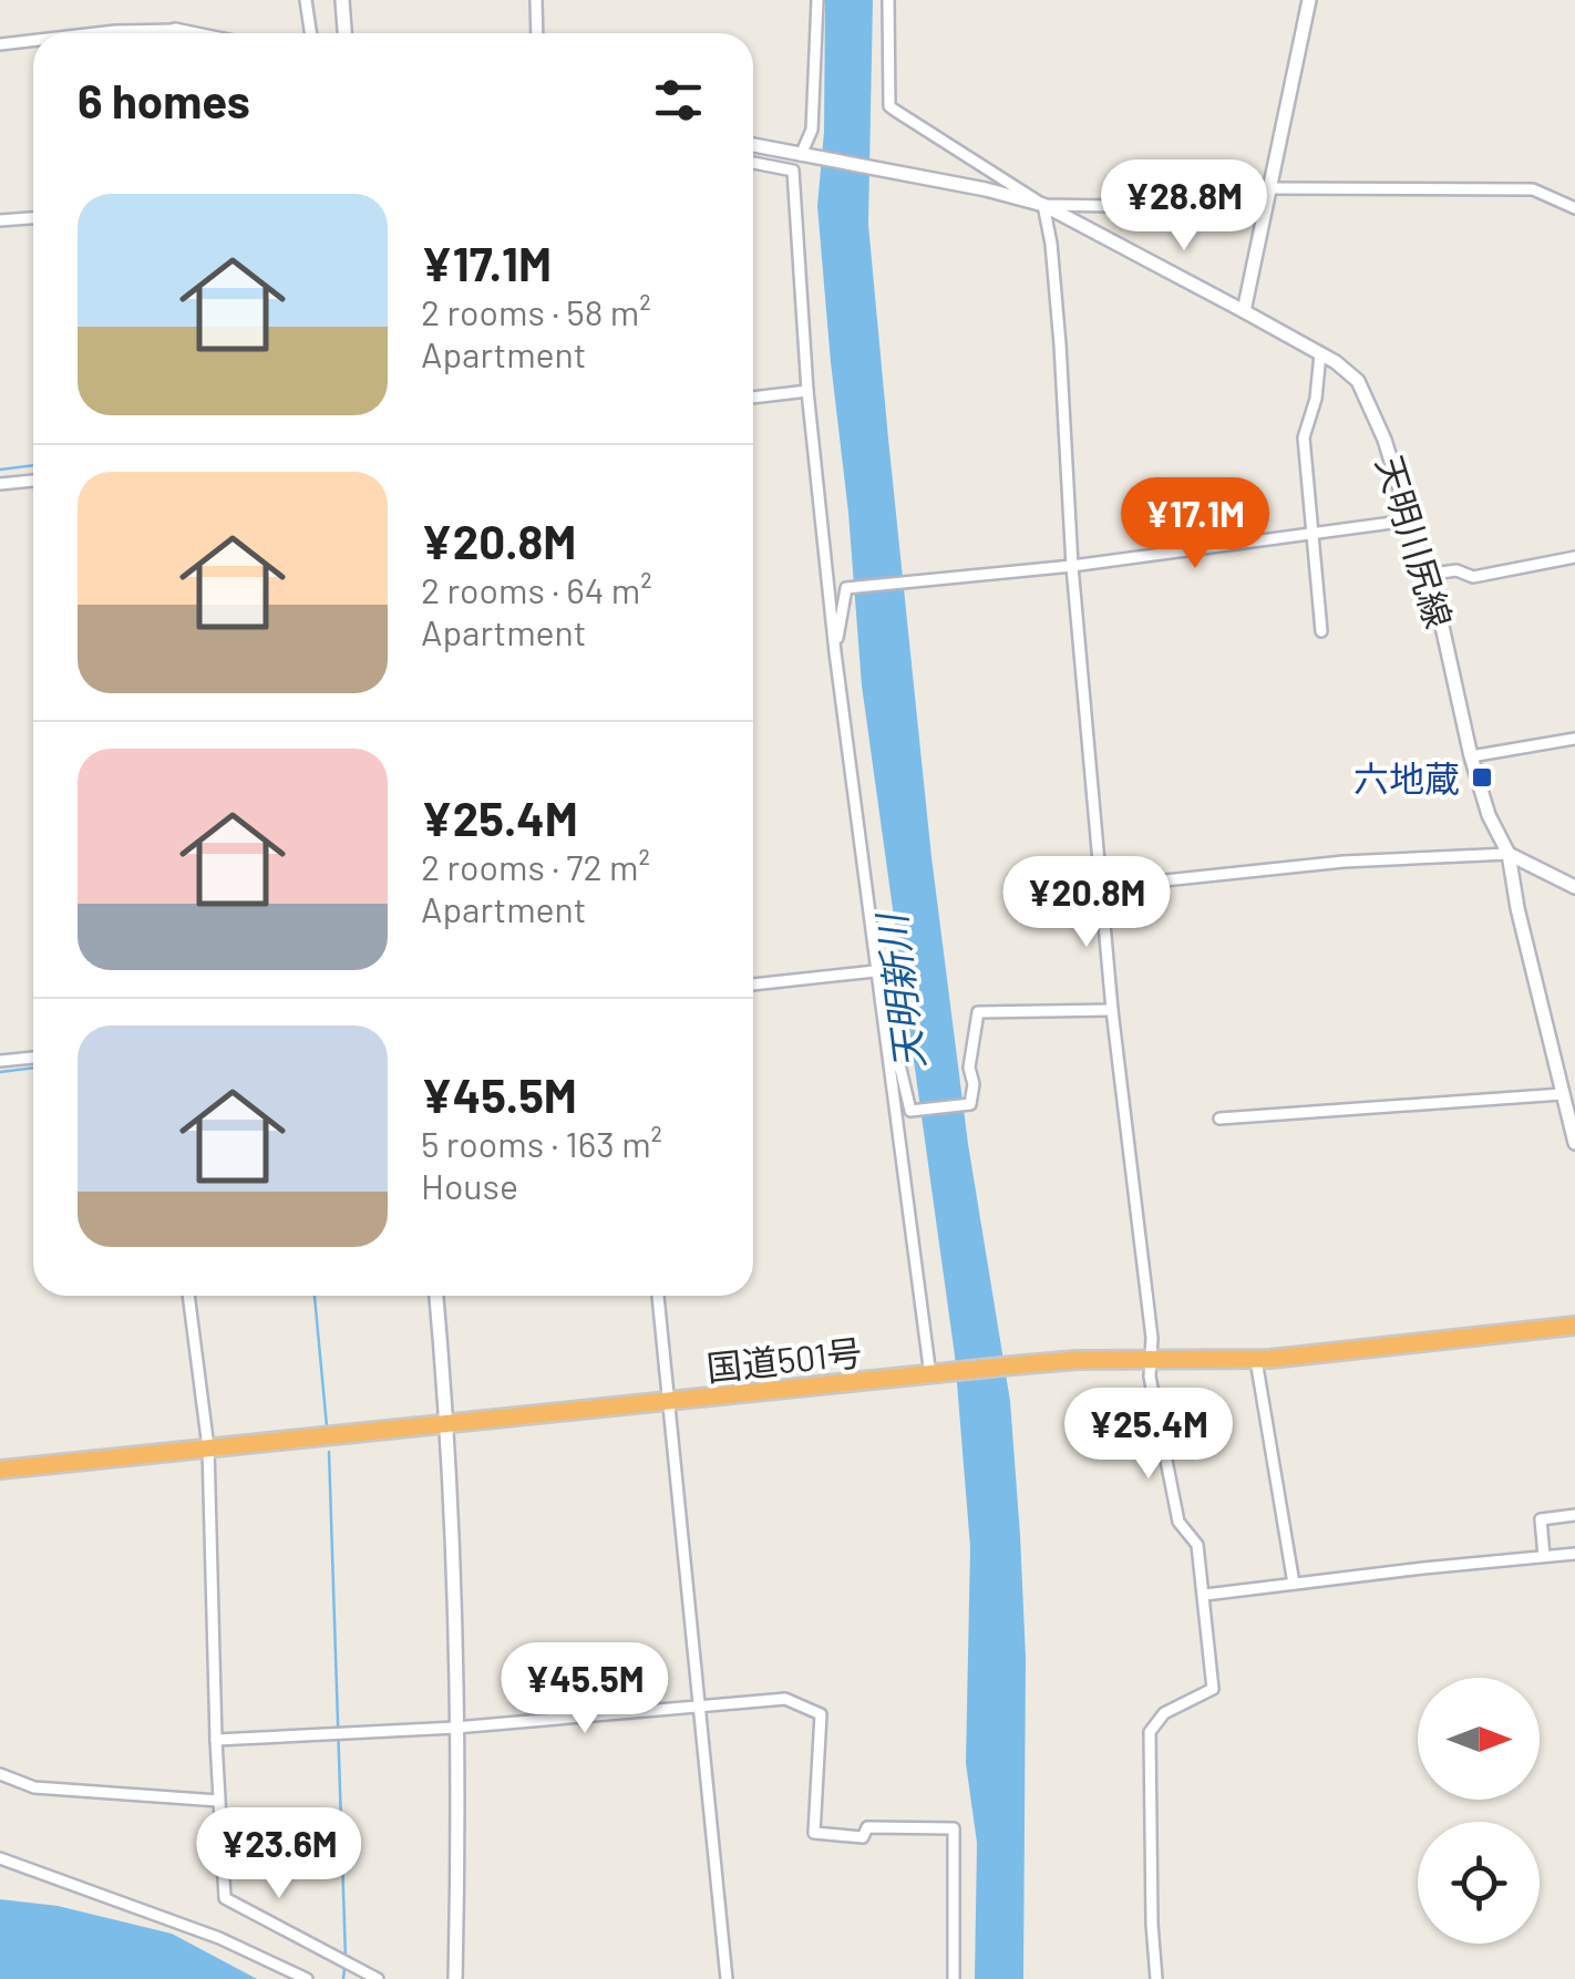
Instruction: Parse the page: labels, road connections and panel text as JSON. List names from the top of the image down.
{
  "streets": {
    "highway": ["国道501号"],
    "street": ["天明川尻線"]
  },
  "water": ["天明新川"],
  "places": {
    "transit": ["六地蔵"]
  },
  "north": "right",
  "page": {
    "heading": "6 homes",
    "price": [
      "¥28.8M",
      "¥17.1M",
      "¥20.8M",
      "¥25.4M",
      "¥45.5M",
      "¥23.6M"
    ],
    "list": [
      {
        "name": "¥17.1M",
        "note": "2 rooms · 58 m² · Apartment"
      },
      {
        "name": "¥20.8M",
        "note": "2 rooms · 64 m² · Apartment"
      },
      {
        "name": "¥25.4M",
        "note": "2 rooms · 72 m² · Apartment"
      },
      {
        "name": "¥45.5M",
        "note": "5 rooms · 163 m² · House"
      }
    ]
  }
}
